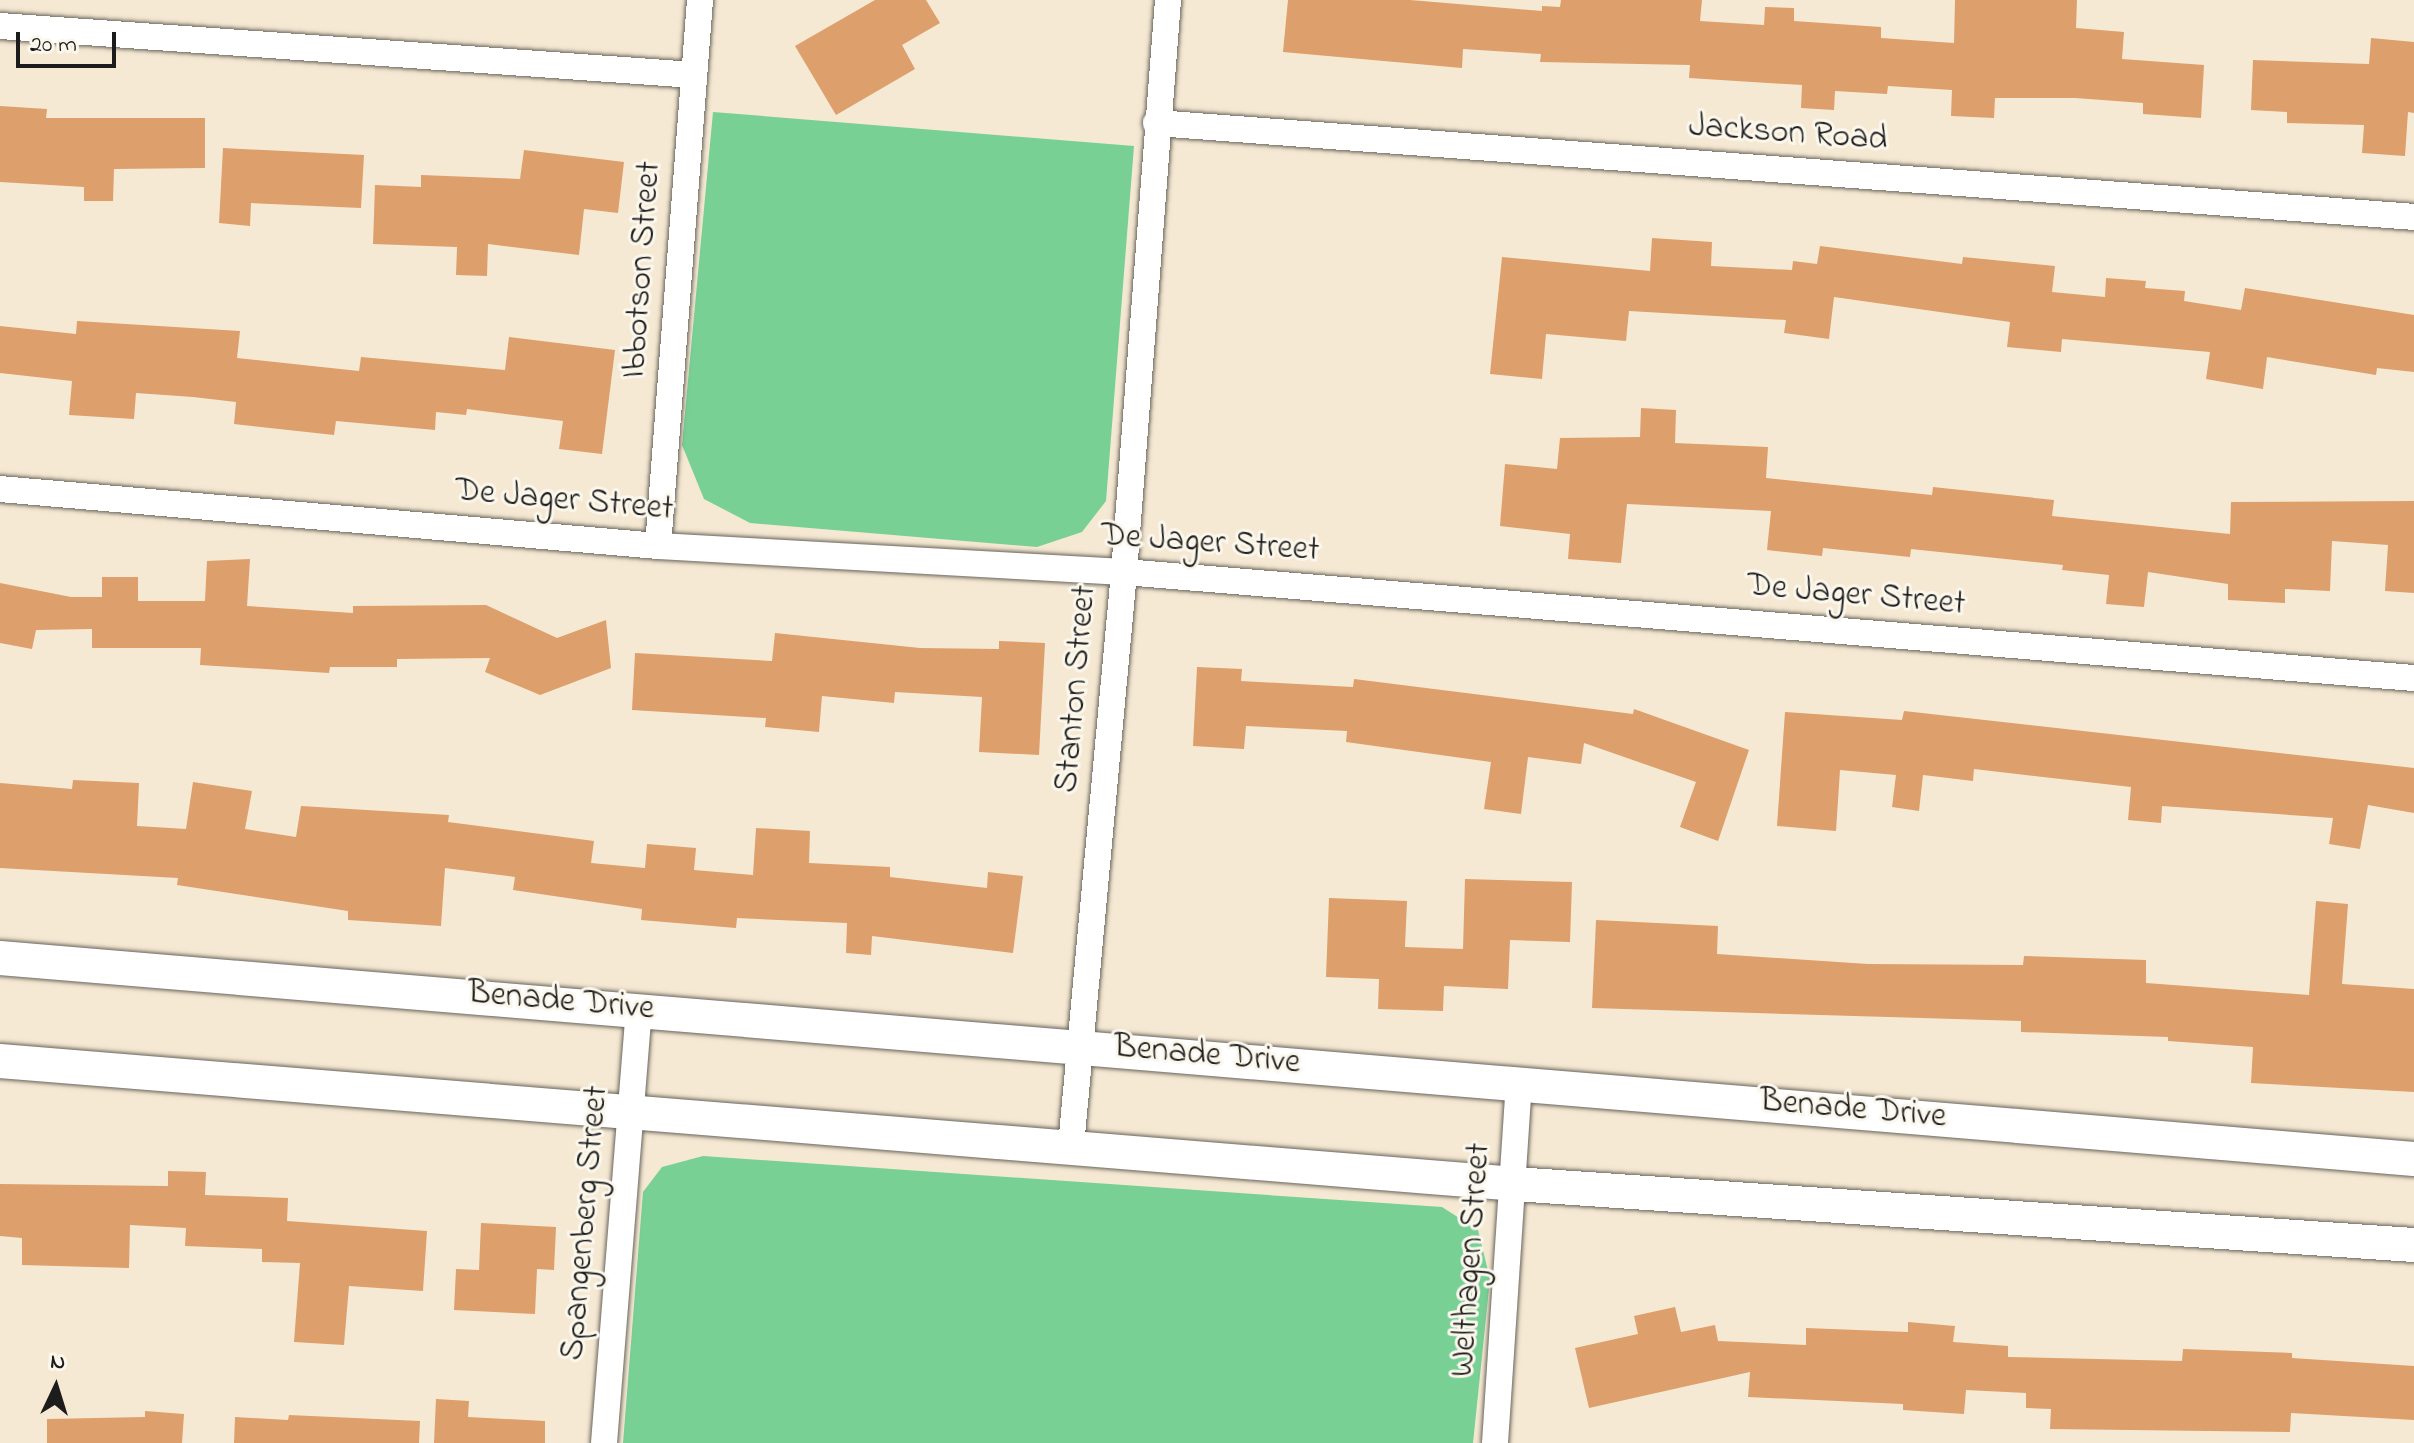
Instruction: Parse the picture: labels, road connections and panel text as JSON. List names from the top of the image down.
{
  "streets": {
    "street": [
      "Jackson Road",
      "Ibbotson Street",
      "De Jager Street",
      "Stanton Street",
      "Benade Drive",
      "Spangenberg Street",
      "Welthagen Street"
    ]
  },
  "crossings": [
    ["Jackson Road", "Stanton Street"],
    ["Ibbotson Street", "De Jager Street"],
    ["De Jager Street", "Stanton Street"],
    ["Stanton Street", "Benade Drive"],
    ["Benade Drive", "Spangenberg Street"],
    ["Benade Drive", "Welthagen Street"]
  ],
  "scale_bar": "20 m",
  "north": "top"
}
